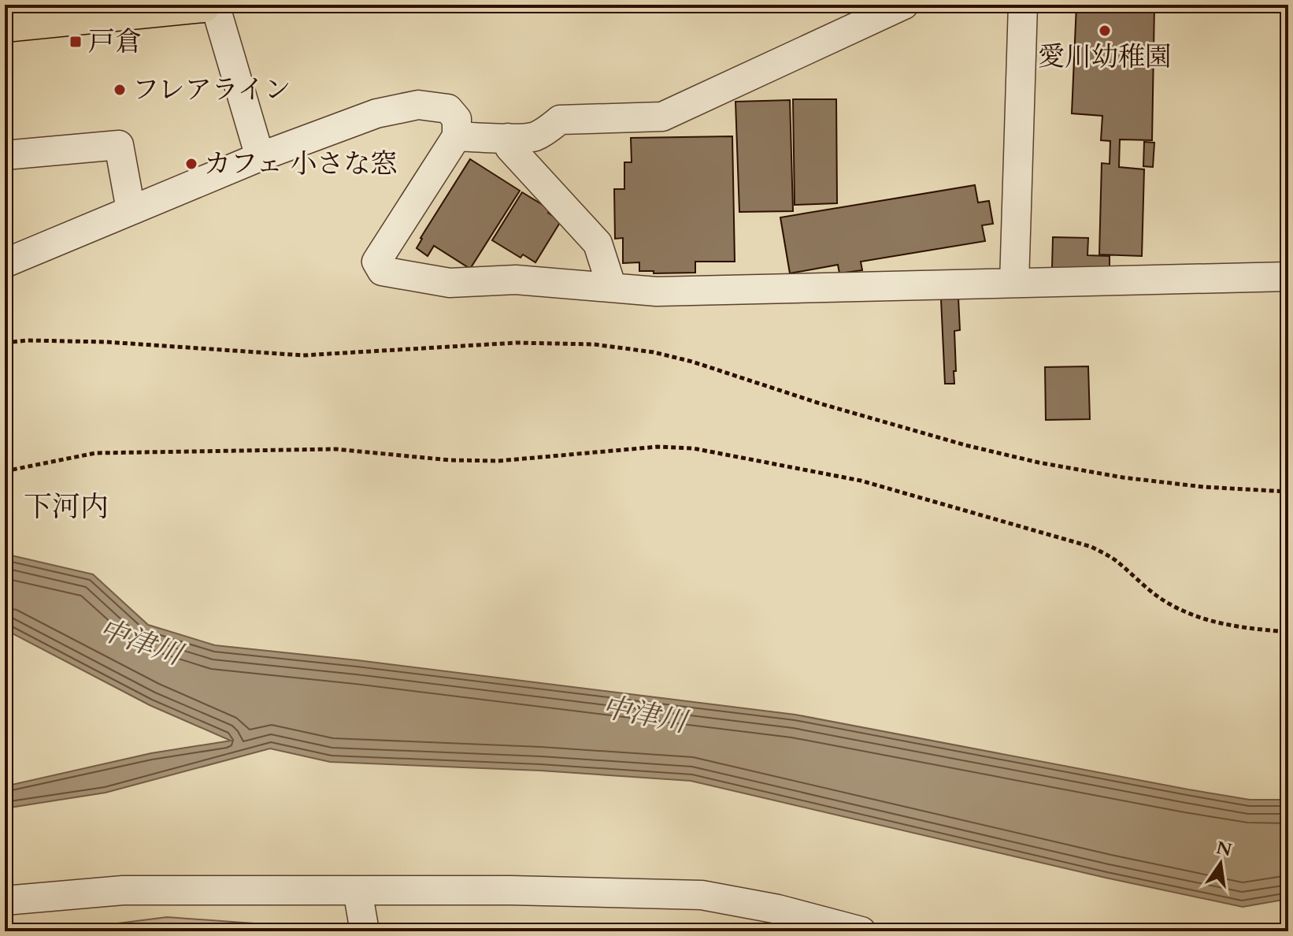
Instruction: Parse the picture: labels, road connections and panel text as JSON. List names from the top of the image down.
{
  "districts": ["下河内"],
  "water": ["中津川"],
  "places": {
    "other": ["愛川幼稚園", "フレアライン", "カフェ 小さな窓"],
    "transit": ["戸倉"]
  },
  "north": "top"
}
